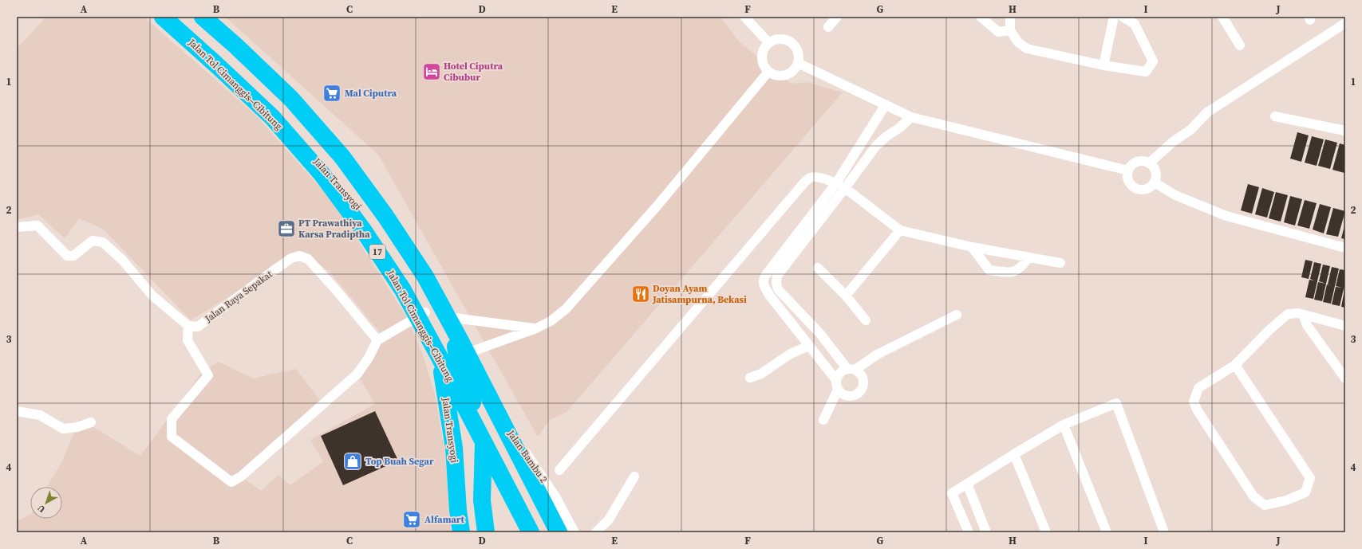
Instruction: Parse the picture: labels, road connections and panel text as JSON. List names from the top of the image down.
{
  "streets": {
    "highway": ["Jalan Tol Cimanggis–Cibitung", "Jalan Transyogi", "17"],
    "street": ["Jalan Raya Sepakat", "Jalan Bambu 2"]
  },
  "places": {
    "hotel": ["Hotel Ciputra Cibubur"],
    "supermarket": ["Mal Ciputra", "Alfamart"],
    "office": ["PT Prawathiya Karsa Pradiptha"],
    "restaurant": ["Doyan Ayam Jatisampurna, Bekasi"],
    "shop": ["Top Buah Segar"]
  },
  "north": "bottom left",
  "grid": {
    "columns": [
      "A",
      "B",
      "C",
      "D",
      "E",
      "F",
      "G",
      "H",
      "I",
      "J"
    ],
    "rows": [
      "1",
      "2",
      "3",
      "4"
    ]
  }
}
